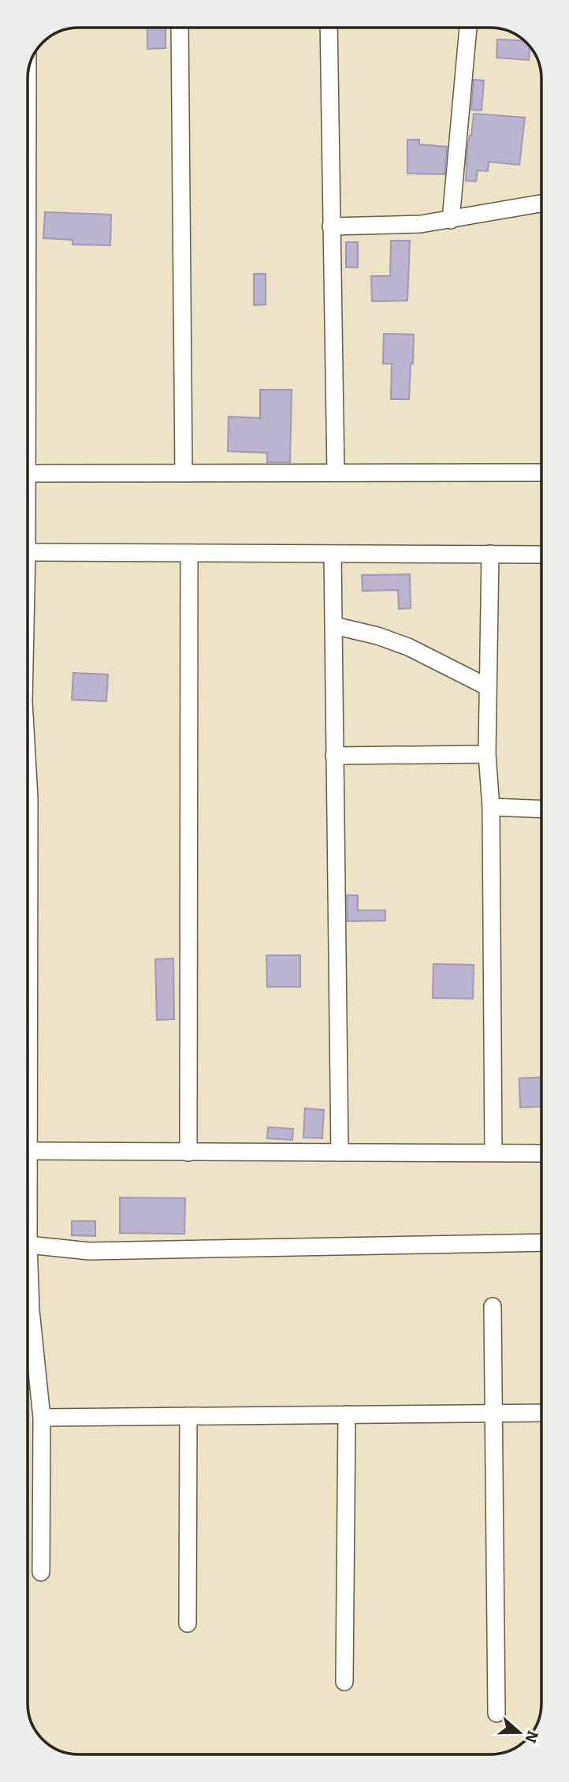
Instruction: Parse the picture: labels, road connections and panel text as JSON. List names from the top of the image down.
{
  "north": "right"
}
